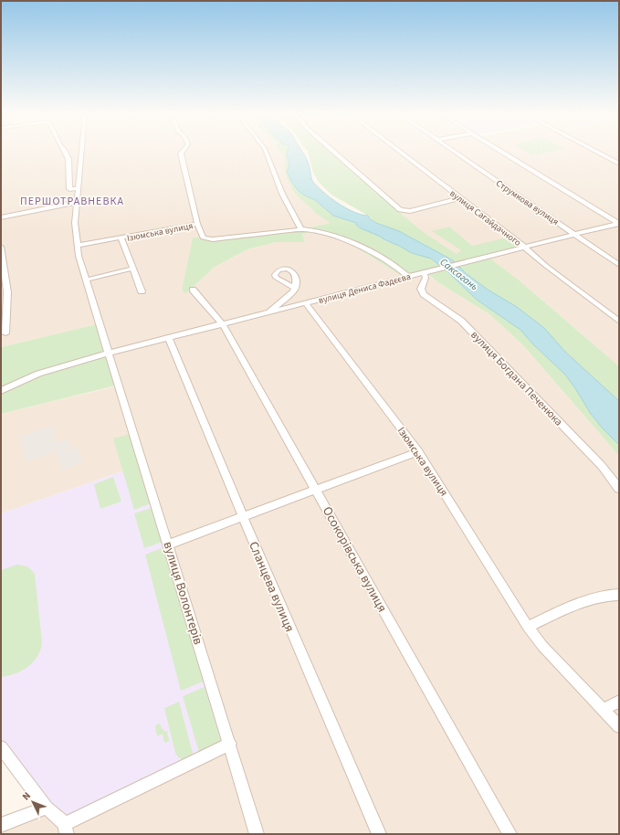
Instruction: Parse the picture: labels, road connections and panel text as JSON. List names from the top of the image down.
{
  "streets": {
    "street": [
      "Струмкова вулиця",
      "вулиця Сагайдачного",
      "Ізюмська вулиця",
      "вулиця Дениса Фадєєва",
      "вулиця Богдана Печенюка",
      "Осокорівська вулиця",
      "Сланцева вулиця",
      "вулиця Волонтерів"
    ]
  },
  "crossings": [
    ["Струмкова вулиця", "вулиця Дениса Фадєєва"],
    ["вулиця Сагайдачного", "вулиця Дениса Фадєєва"],
    ["Ізюмська вулиця", "вулиця Дениса Фадєєва"],
    ["Ізюмська вулиця", "вулиця Волонтерів"],
    ["вулиця Дениса Фадєєва", "вулиця Богдана Печенюка"],
    ["вулиця Дениса Фадєєва", "Осокорівська вулиця"],
    ["вулиця Дениса Фадєєва", "Сланцева вулиця"],
    ["вулиця Дениса Фадєєва", "вулиця Волонтерів"]
  ],
  "districts": ["ПЕРШОТРАВНЕВКА"],
  "water": ["Саксагань"],
  "north": "top left"
}
